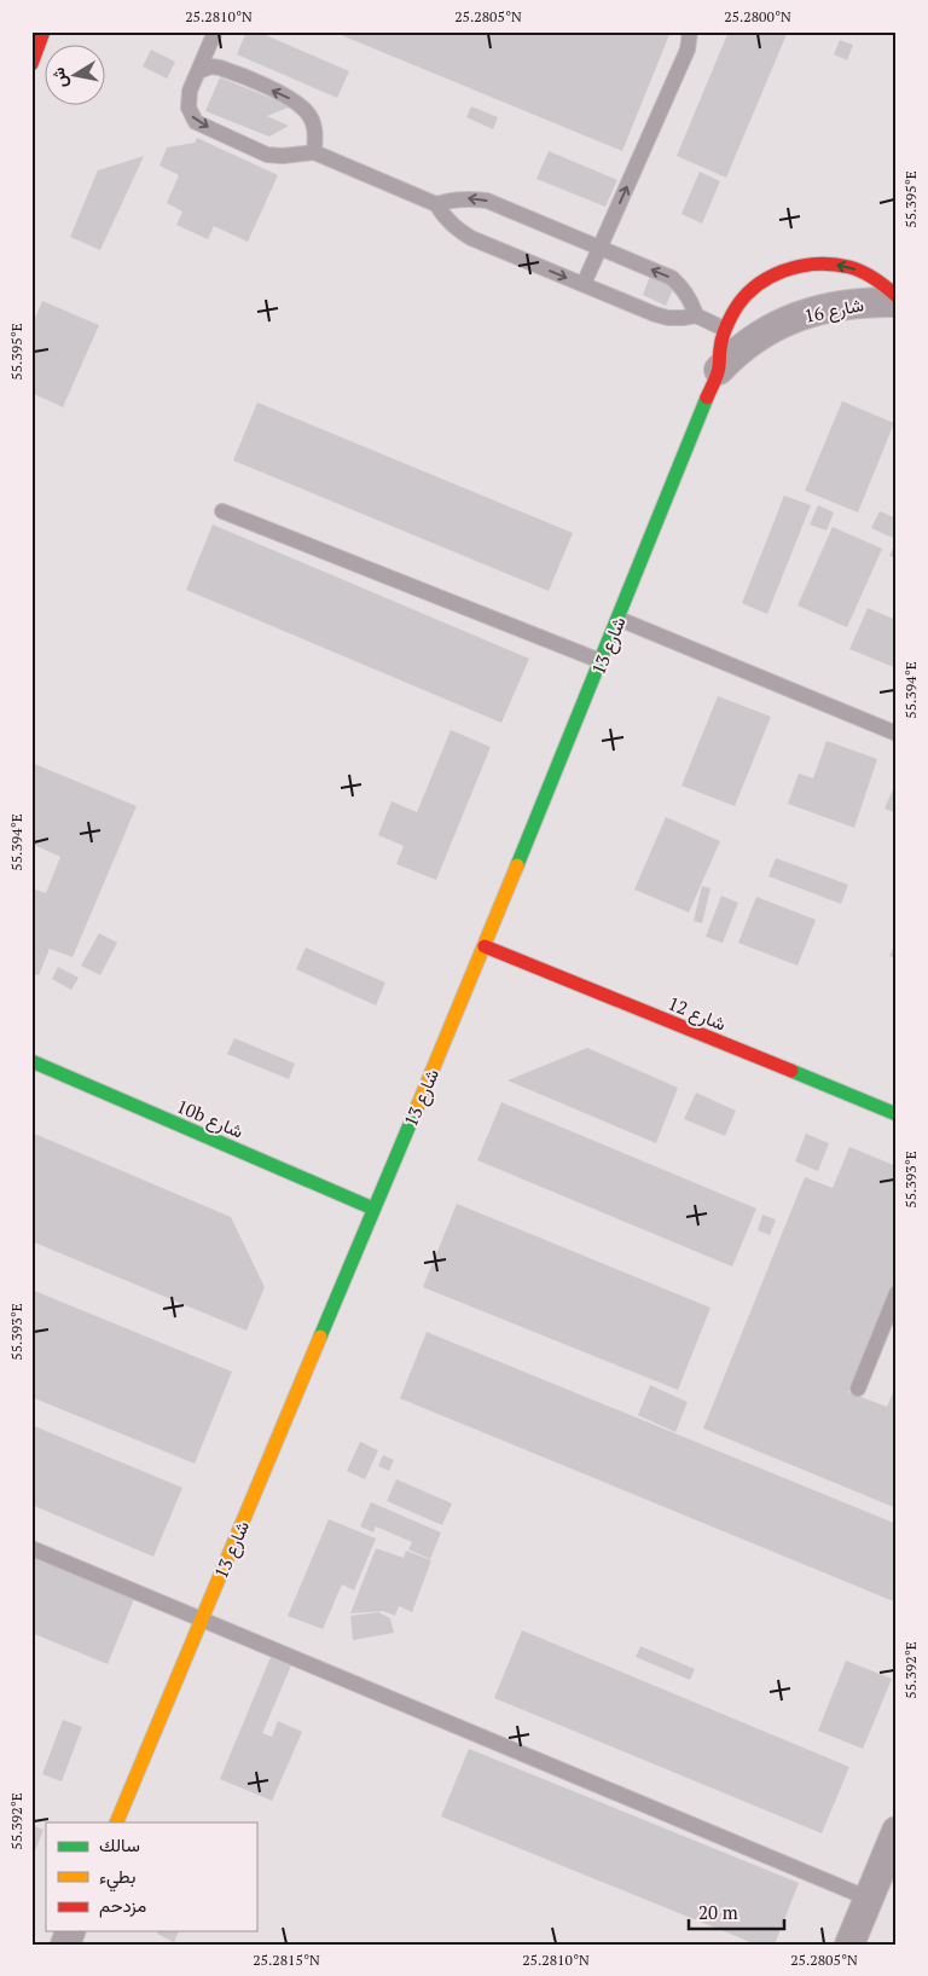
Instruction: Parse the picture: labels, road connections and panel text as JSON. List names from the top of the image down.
{
  "streets": {
    "street": [
      "شارع 16",
      "شارع 13",
      "شارع 12",
      "10b شارع"
    ]
  },
  "crossings": [
    ["شارع 16", "شارع 13"],
    ["شارع 13", "شارع 12"],
    ["شارع 13", "10b شارع"]
  ],
  "legend": ["سالك", "بطيء", "مزدحم"],
  "scale_bar": "20 m",
  "north": "left",
  "coordinates": [
    "25.2810°N",
    "25.2805°N",
    "25.2800°N",
    "55.395°E",
    "55.394°E",
    "55.393°E",
    "55.392°E",
    "25.2815°N"
  ]
}
